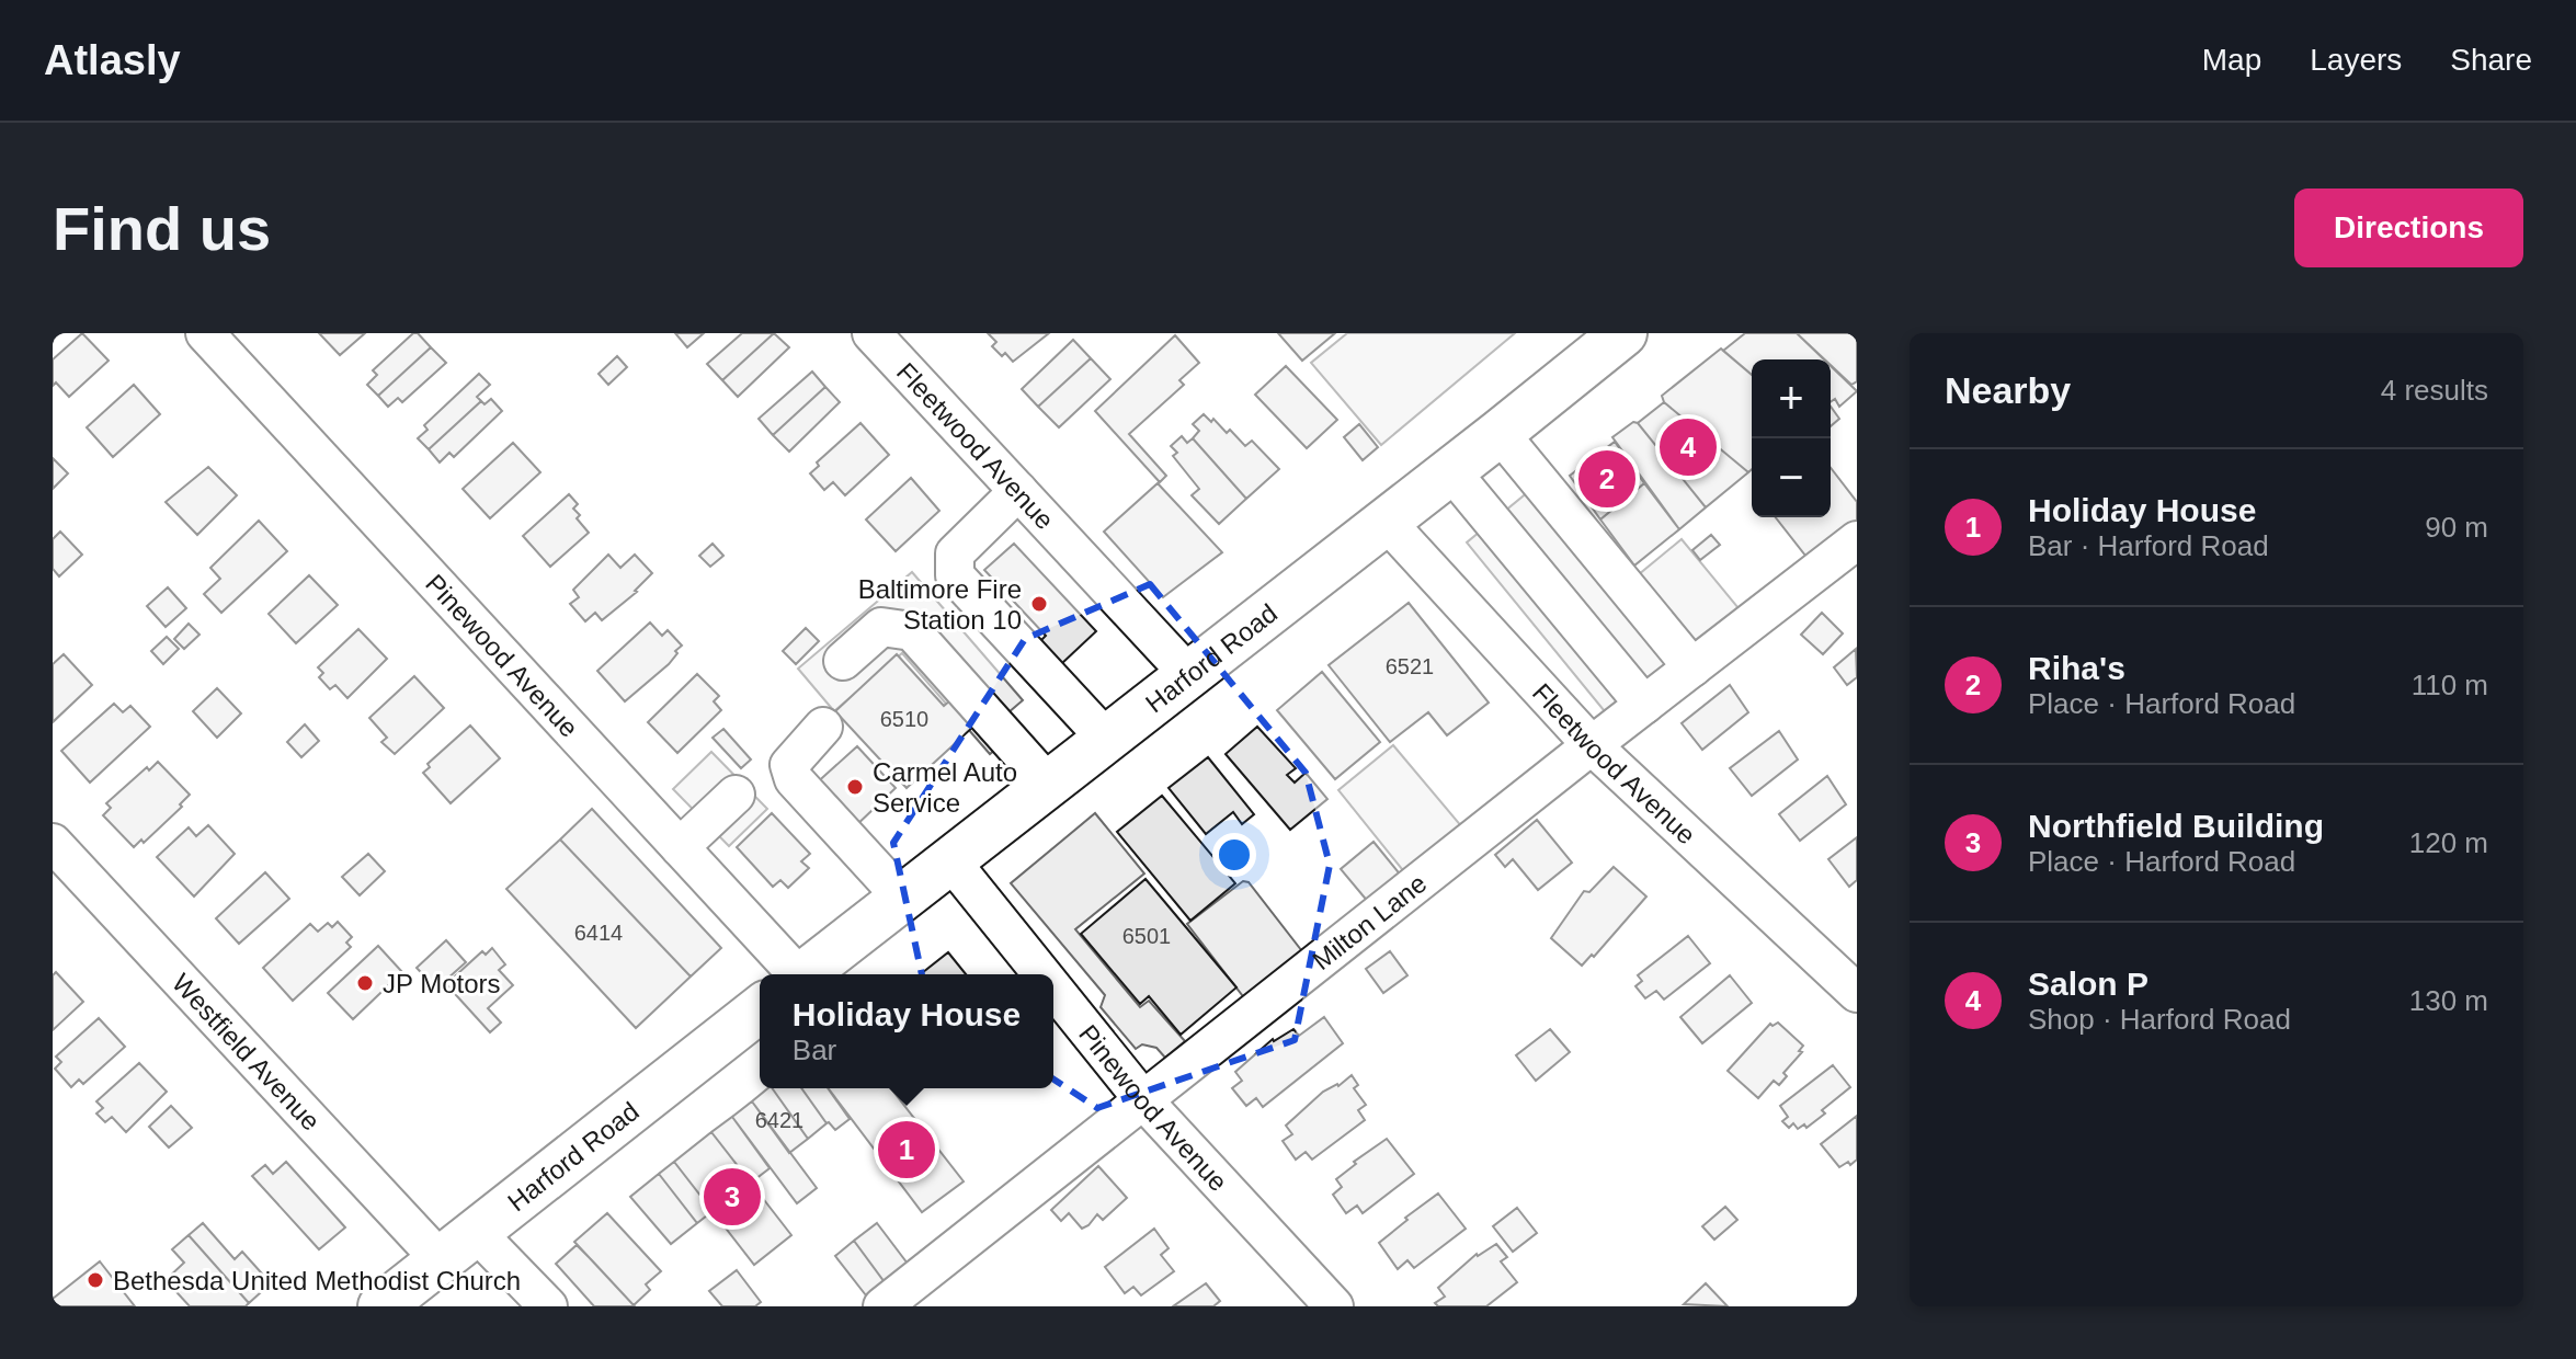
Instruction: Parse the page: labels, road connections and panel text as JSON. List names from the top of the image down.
{
  "streets": {
    "main road": ["Harford Road"],
    "street": [
      "Fleetwood Avenue",
      "Pinewood Avenue",
      "Milton Lane",
      "Westfield Avenue"
    ]
  },
  "crossings": [
    ["Fleetwood Avenue", "Harford Road"],
    ["Fleetwood Avenue", "Milton Lane"],
    ["Pinewood Avenue", "Harford Road"],
    ["Pinewood Avenue", "Milton Lane"],
    ["Harford Road", "Westfield Avenue"]
  ],
  "places": [
    "Baltimore Fire Station 10",
    "Carmel Auto Service",
    "JP Motors",
    "Bethesda United Methodist Church"
  ],
  "house_numbers": [
    "6521",
    "6510",
    "6414",
    "6501",
    "6421"
  ],
  "page": {
    "header": "Atlasly",
    "nav": ["Map", "Layers", "Share"],
    "buttons": "Directions",
    "title": "Find us",
    "heading": ["Nearby", "4 results"],
    "map_buttons": ["+", "−"],
    "pins": [
      "4",
      "2",
      "1",
      "3"
    ],
    "list": [
      {
        "mark": "1",
        "name": "Holiday House",
        "note": "Bar · Harford Road",
        "value": "90 m"
      },
      {
        "mark": "2",
        "name": "Riha's",
        "note": "Place · Harford Road",
        "value": "110 m"
      },
      {
        "mark": "3",
        "name": "Northfield Building",
        "note": "Place · Harford Road",
        "value": "120 m"
      },
      {
        "mark": "4",
        "name": "Salon P",
        "note": "Shop · Harford Road",
        "value": "130 m"
      }
    ],
    "popup": ["Holiday House", "Bar"]
  }
}
